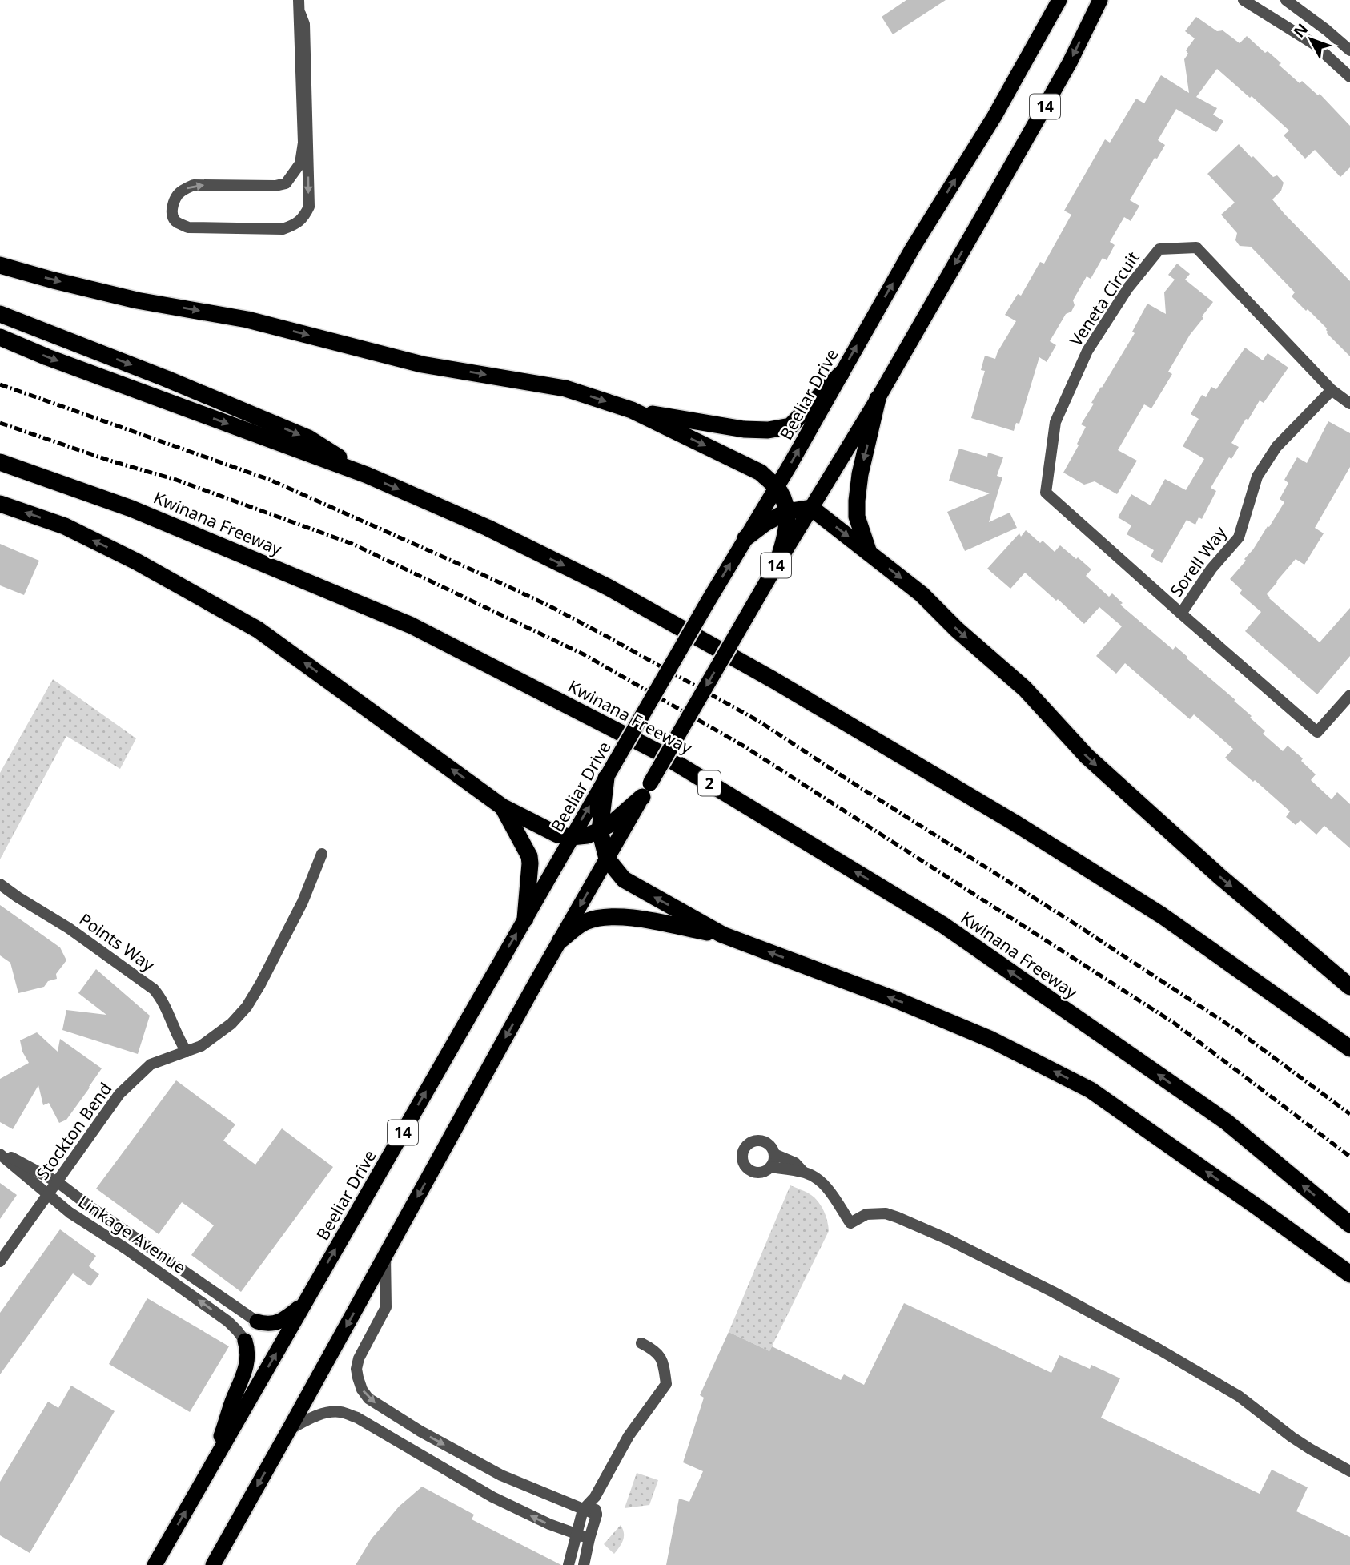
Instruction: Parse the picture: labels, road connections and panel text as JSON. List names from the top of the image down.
{
  "streets": {
    "highway": [
      "14",
      "Beeliar Drive",
      "Kwinana Freeway",
      "2"
    ],
    "street": [
      "Veneta Circuit",
      "Sorell Way",
      "Points Way",
      "Stockton Bend",
      "Linkage Avenue"
    ]
  },
  "crossings": [
    ["Veneta Circuit", "Sorell Way"],
    ["Points Way", "Stockton Bend"],
    ["Stockton Bend", "Linkage Avenue"]
  ],
  "north": "top left"
}
